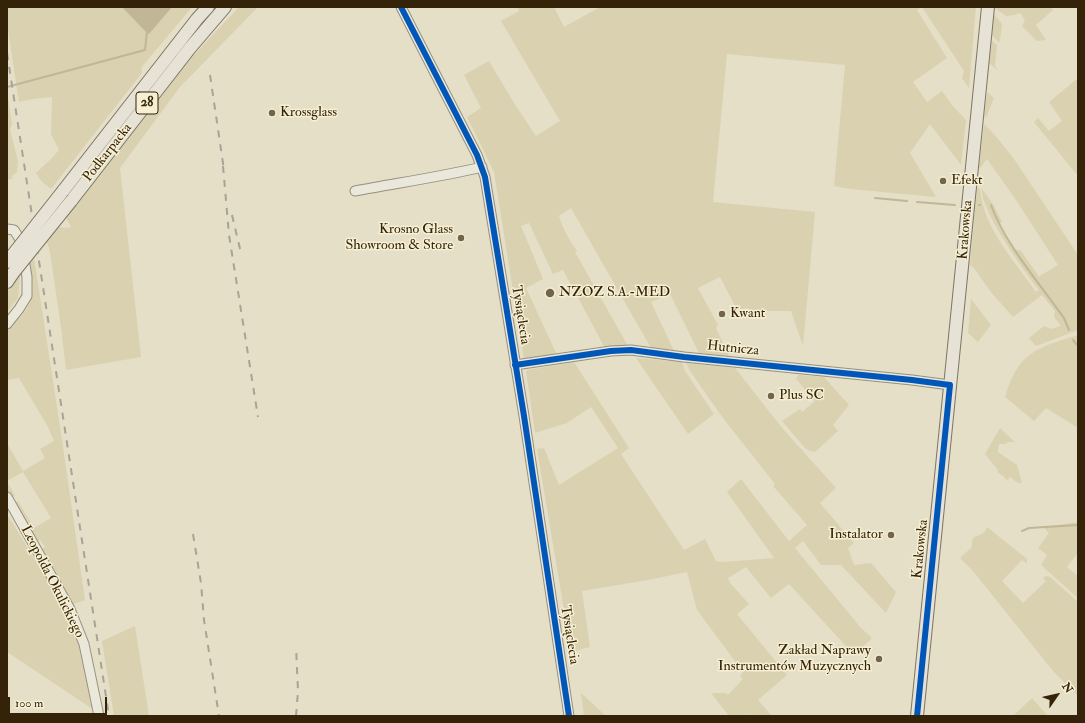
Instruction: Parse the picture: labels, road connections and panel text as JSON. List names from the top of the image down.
{
  "streets": {
    "main road": ["28", "Podkarpacka", "Krakowska"],
    "street": ["Tysiąclecia", "Hutnicza", "Leopolda Okulickiego"]
  },
  "crossings": [
    ["Krakowska", "Hutnicza"],
    ["Tysiąclecia", "Hutnicza"]
  ],
  "places": [
    "Krossglass",
    "Efekt",
    "Krosno Glass Showroom & Store",
    "NZOZ S.A.-MED",
    "Kwant",
    "Plus SC",
    "Instalator",
    "Zakład Naprawy Instrumentów Muzycznych"
  ],
  "scale_bar": "100 m",
  "north": "top right"
}
